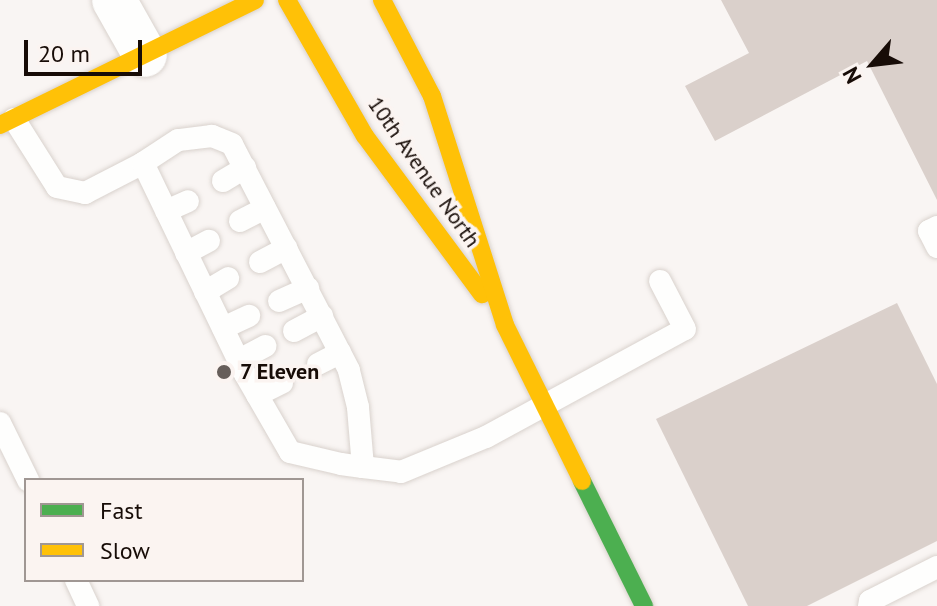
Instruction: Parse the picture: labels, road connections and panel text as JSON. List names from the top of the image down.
{
  "streets": {
    "street": ["10th Avenue North"]
  },
  "places": ["7 Eleven"],
  "legend": ["Fast", "Slow"],
  "scale_bar": "20 m",
  "north": "bottom left"
}
